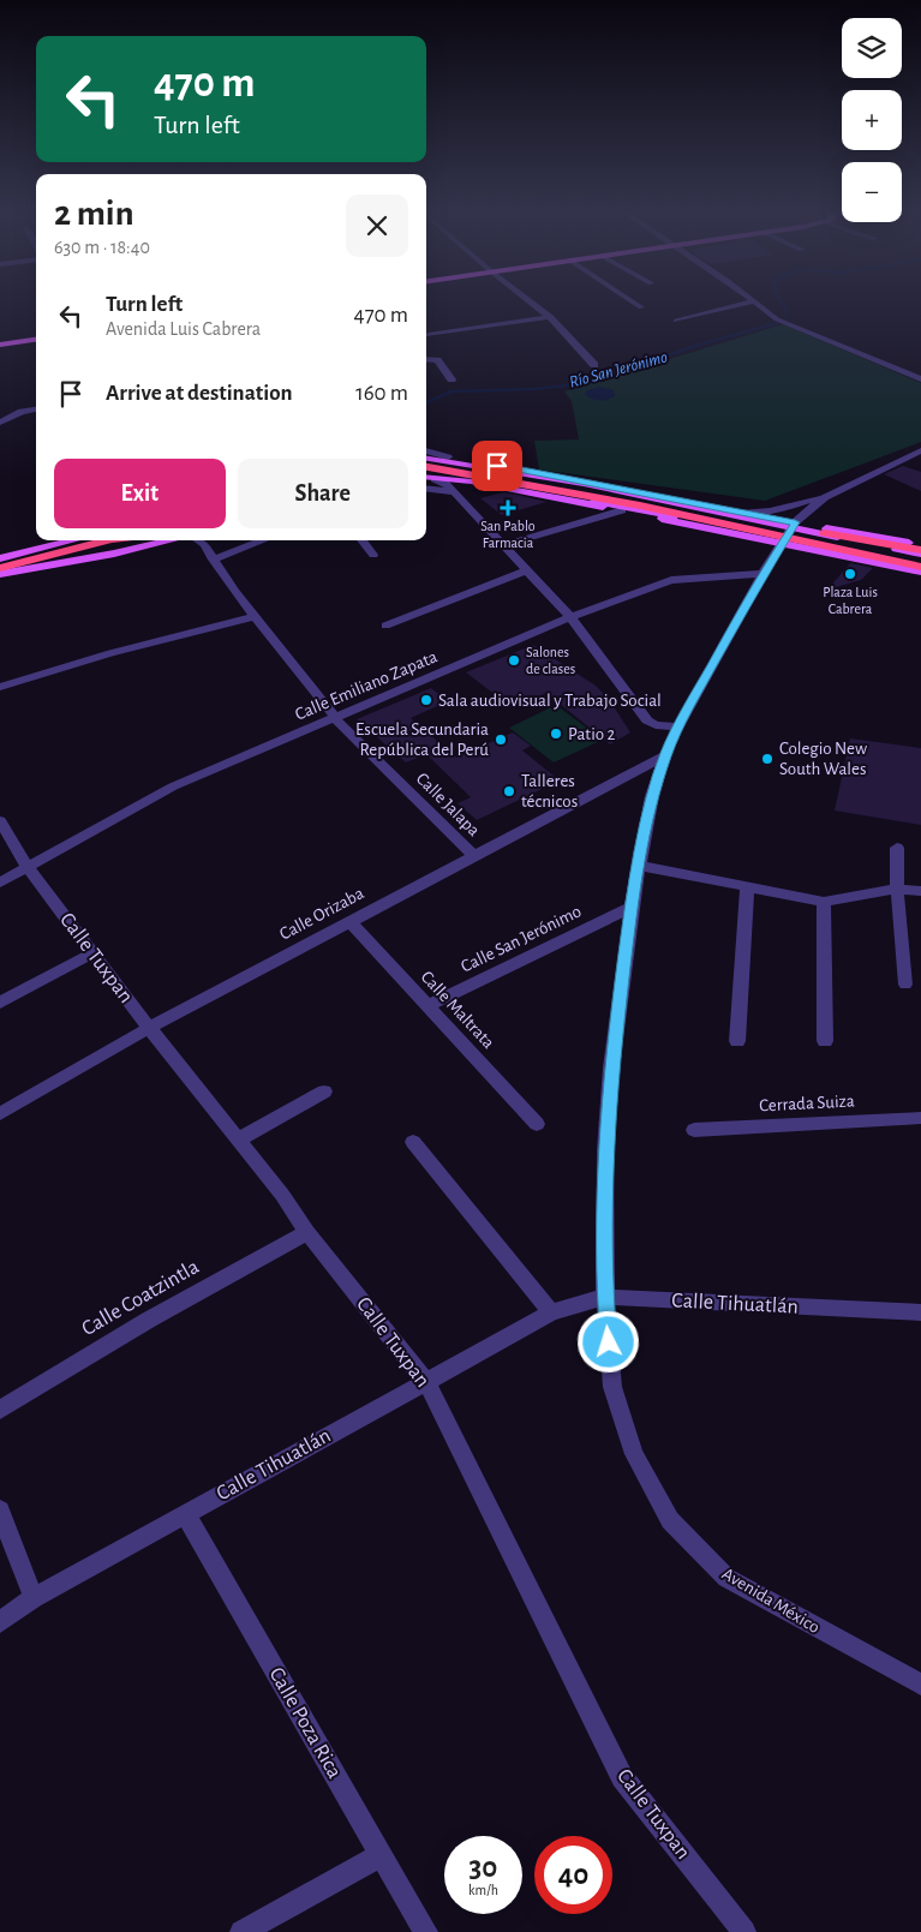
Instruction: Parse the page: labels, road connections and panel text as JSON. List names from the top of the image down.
{
  "streets": {
    "street": [
      "Calle Emiliano Zapata",
      "Calle Jalapa",
      "Calle Orizaba",
      "Calle San Jerónimo",
      "Calle Tuxpan",
      "Calle Maltrata",
      "Cerrada Suiza",
      "Calle Coatzintla",
      "Calle Tihuatlán",
      "Avenida México",
      "Calle Poza Rica"
    ]
  },
  "crossings": [
    ["Calle Emiliano Zapata", "Calle Jalapa"],
    ["Calle Emiliano Zapata", "Calle Tuxpan"],
    ["Calle Emiliano Zapata", "Avenida México"],
    ["Calle Jalapa", "Calle Orizaba"],
    ["Calle Orizaba", "Calle Tuxpan"],
    ["Calle Orizaba", "Calle Maltrata"],
    ["Calle Orizaba", "Avenida México"],
    ["Calle San Jerónimo", "Calle Maltrata"],
    ["Calle San Jerónimo", "Avenida México"],
    ["Calle Tuxpan", "Calle Coatzintla"],
    ["Calle Tuxpan", "Calle Tihuatlán"],
    ["Calle Tihuatlán", "Avenida México"],
    ["Calle Tihuatlán", "Calle Poza Rica"]
  ],
  "water": ["Río San Jerónimo"],
  "places": {
    "health": ["San Pablo Farmacia"],
    "other": [
      "Plaza Luis Cabrera",
      "Salones de clases",
      "Sala audiovisual y Trabajo Social",
      "Patio 2",
      "Escuela Secundaria República del Perú",
      "Colegio New South Wales",
      "Talleres técnicos"
    ]
  },
  "page": {
    "map_buttons": ["+", "−"],
    "turn": ["470 m", "Turn left"],
    "heading": ["2 min", "630 m · 18:40"],
    "list": [
      {
        "name": "Turn left",
        "note": "Avenida Luis Cabrera",
        "value": "470 m"
      },
      {
        "name": "Arrive at destination",
        "value": "160 m"
      }
    ],
    "buttons": ["Exit", "Share"],
    "speed": "30 km/h",
    "limit": "40"
  }
}
